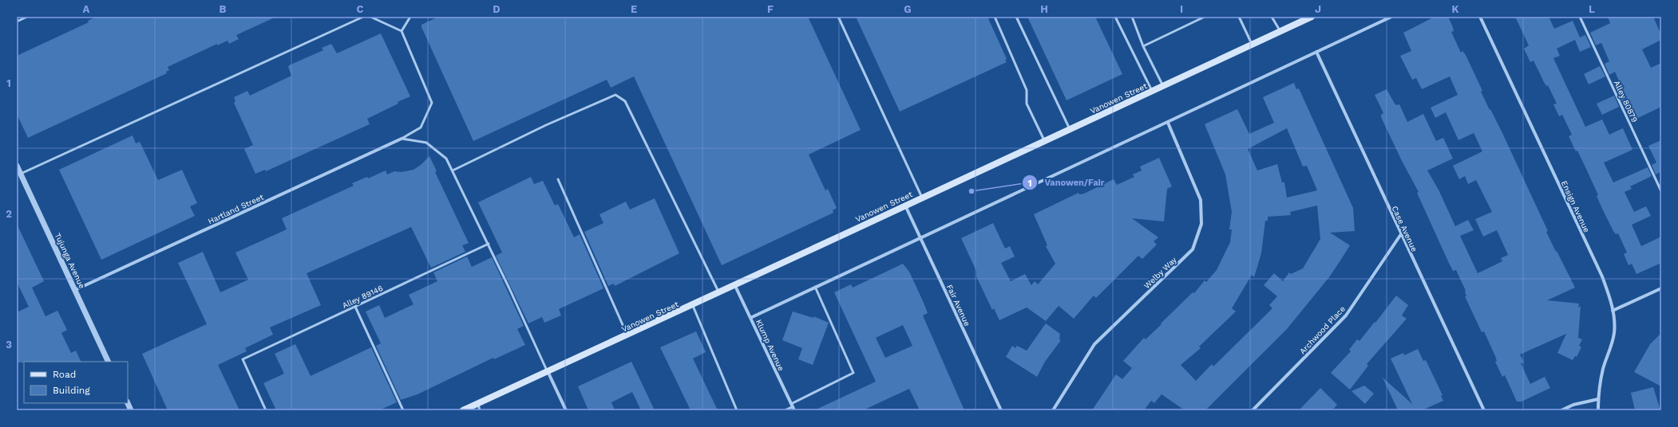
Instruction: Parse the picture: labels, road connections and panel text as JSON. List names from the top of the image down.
{
  "streets": {
    "main road": ["Vanowen Street"],
    "street": [
      "Ensign Avenue",
      "Hartland Street",
      "Case Avenue",
      "Tujunga Avenue",
      "Welby Way",
      "Fair Avenue",
      "Archwood Place",
      "Klump Avenue"
    ],
    "lane": ["Alley 80879", "Alley 89146"]
  },
  "crossings": [
    ["Vanowen Street", "Fair Avenue"],
    ["Vanowen Street", "Klump Avenue"],
    ["Hartland Street", "Tujunga Avenue"],
    ["Case Avenue", "Archwood Place"]
  ],
  "places": ["Vanowen/Fair"],
  "legend": ["Road", "Building"],
  "grid": {
    "columns": [
      "A",
      "B",
      "C",
      "D",
      "E",
      "F",
      "G",
      "H",
      "I",
      "J",
      "K",
      "L"
    ],
    "rows": ["1", "2", "3"]
  }
}
